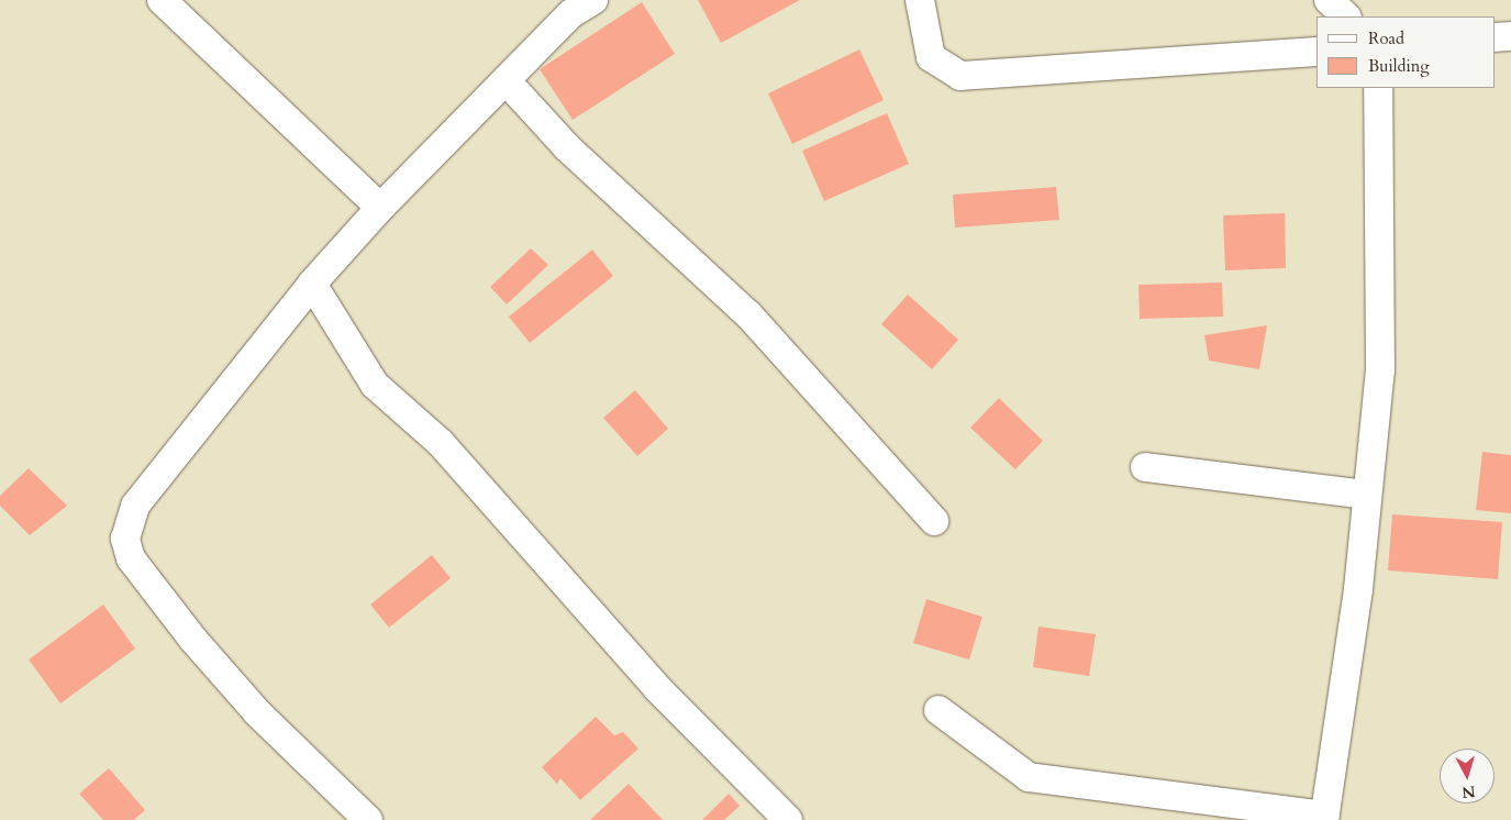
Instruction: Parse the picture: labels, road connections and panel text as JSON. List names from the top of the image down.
{
  "legend": ["Road", "Building"],
  "north": "bottom"
}
